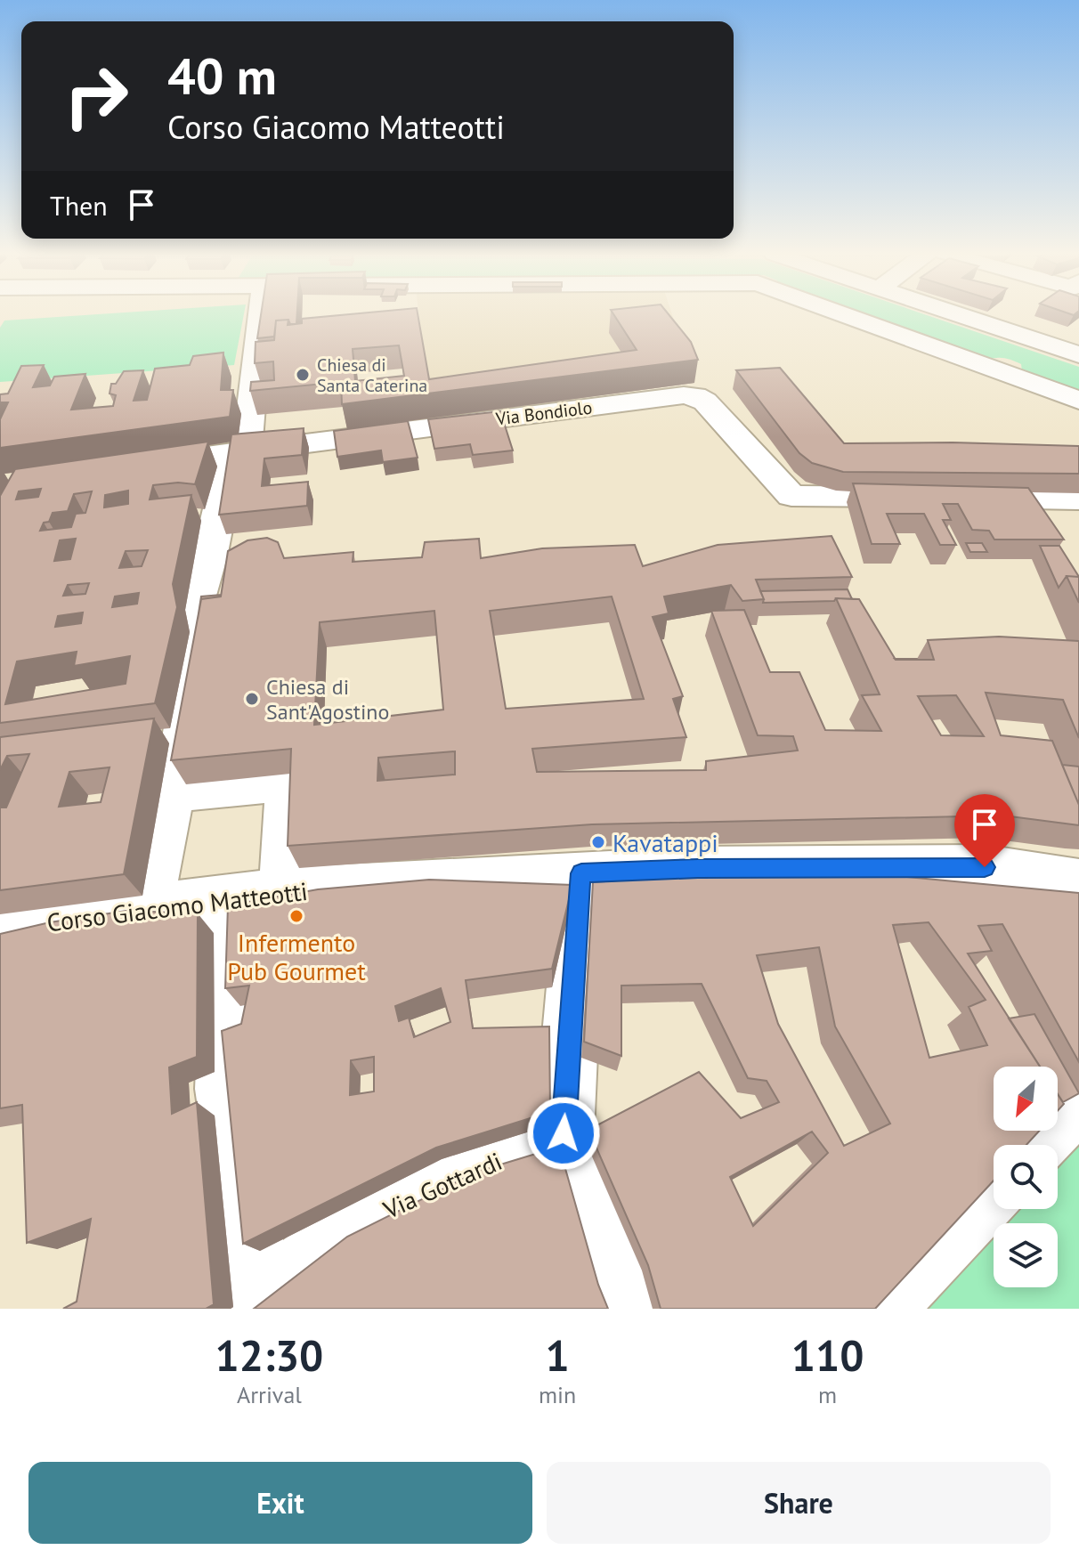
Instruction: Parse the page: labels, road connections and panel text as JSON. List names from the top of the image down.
{
  "streets": {
    "street": ["Via Bondiolo", "Corso Giacomo Matteotti", "Via Gottardi"]
  },
  "crossings": [
    ["Corso Giacomo Matteotti", "Via Gottardi"]
  ],
  "places": [
    "Chiesa di Santa Caterina",
    "Chiesa di Sant'Agostino",
    "Kavatappi",
    "Infermento Pub Gourmet"
  ],
  "north": "bottom left",
  "page": {
    "turn": ["40 m", "Corso Giacomo Matteotti"],
    "then": "Then",
    "eta": [
      "12:30",
      "Arrival",
      "1",
      "min",
      "110",
      "m"
    ],
    "buttons": ["Exit", "Share"]
  }
}
